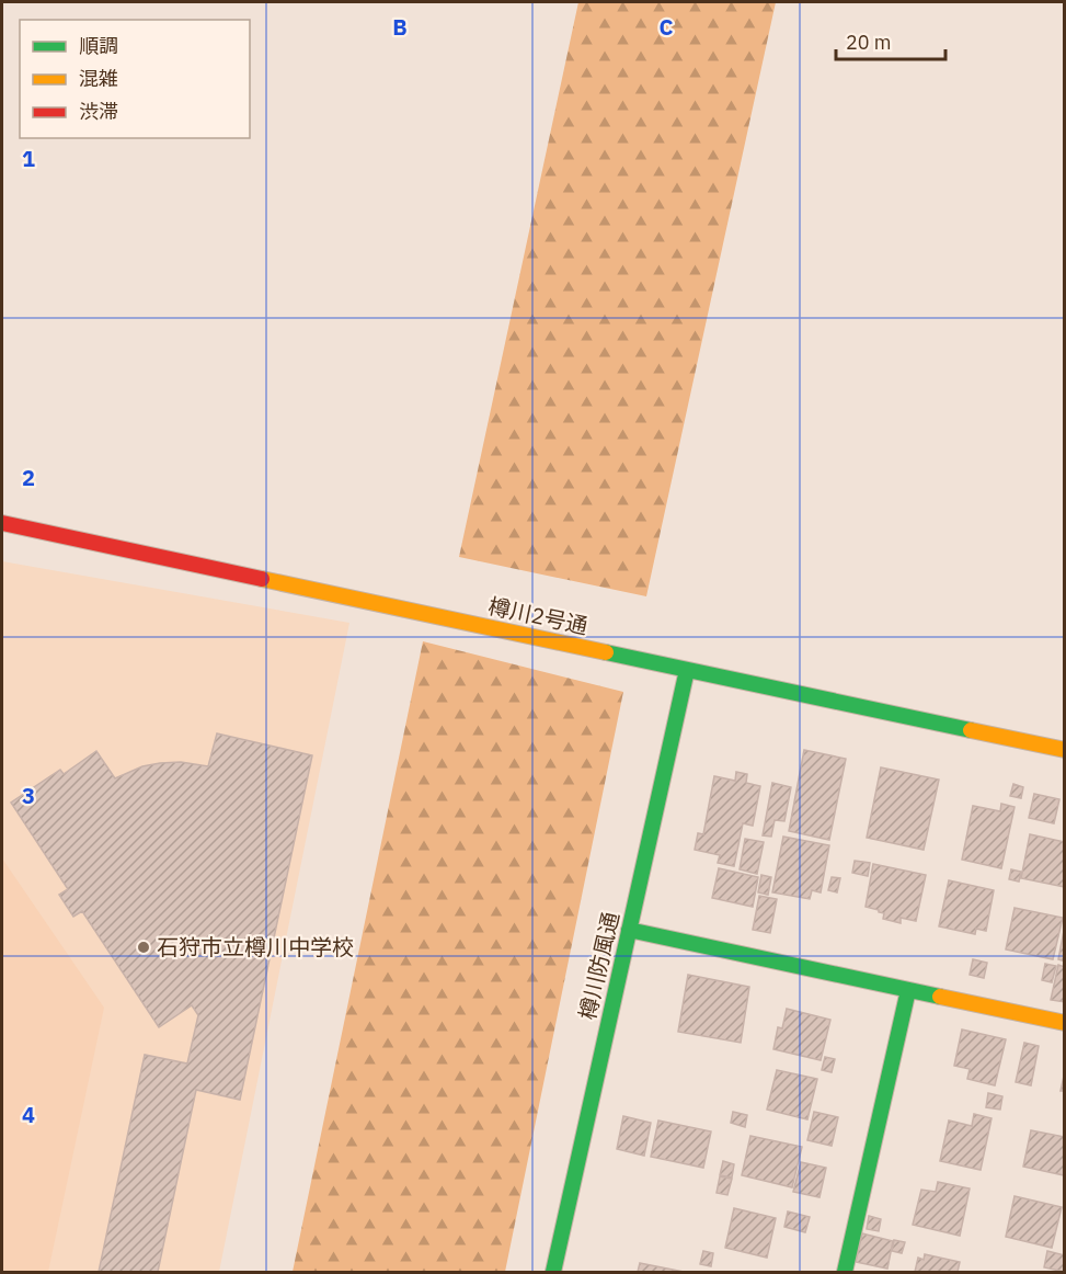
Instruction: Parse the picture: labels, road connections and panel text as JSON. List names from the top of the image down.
{
  "streets": {
    "street": ["樽川2号通", "樽川防風通"]
  },
  "crossings": [
    ["樽川2号通", "樽川防風通"]
  ],
  "places": ["石狩市立樽川中学校"],
  "legend": ["順調", "混雑", "渋滞"],
  "scale_bar": "20 m",
  "grid": {
    "columns": ["B", "C"],
    "rows": [
      "1",
      "2",
      "3",
      "4"
    ]
  }
}
